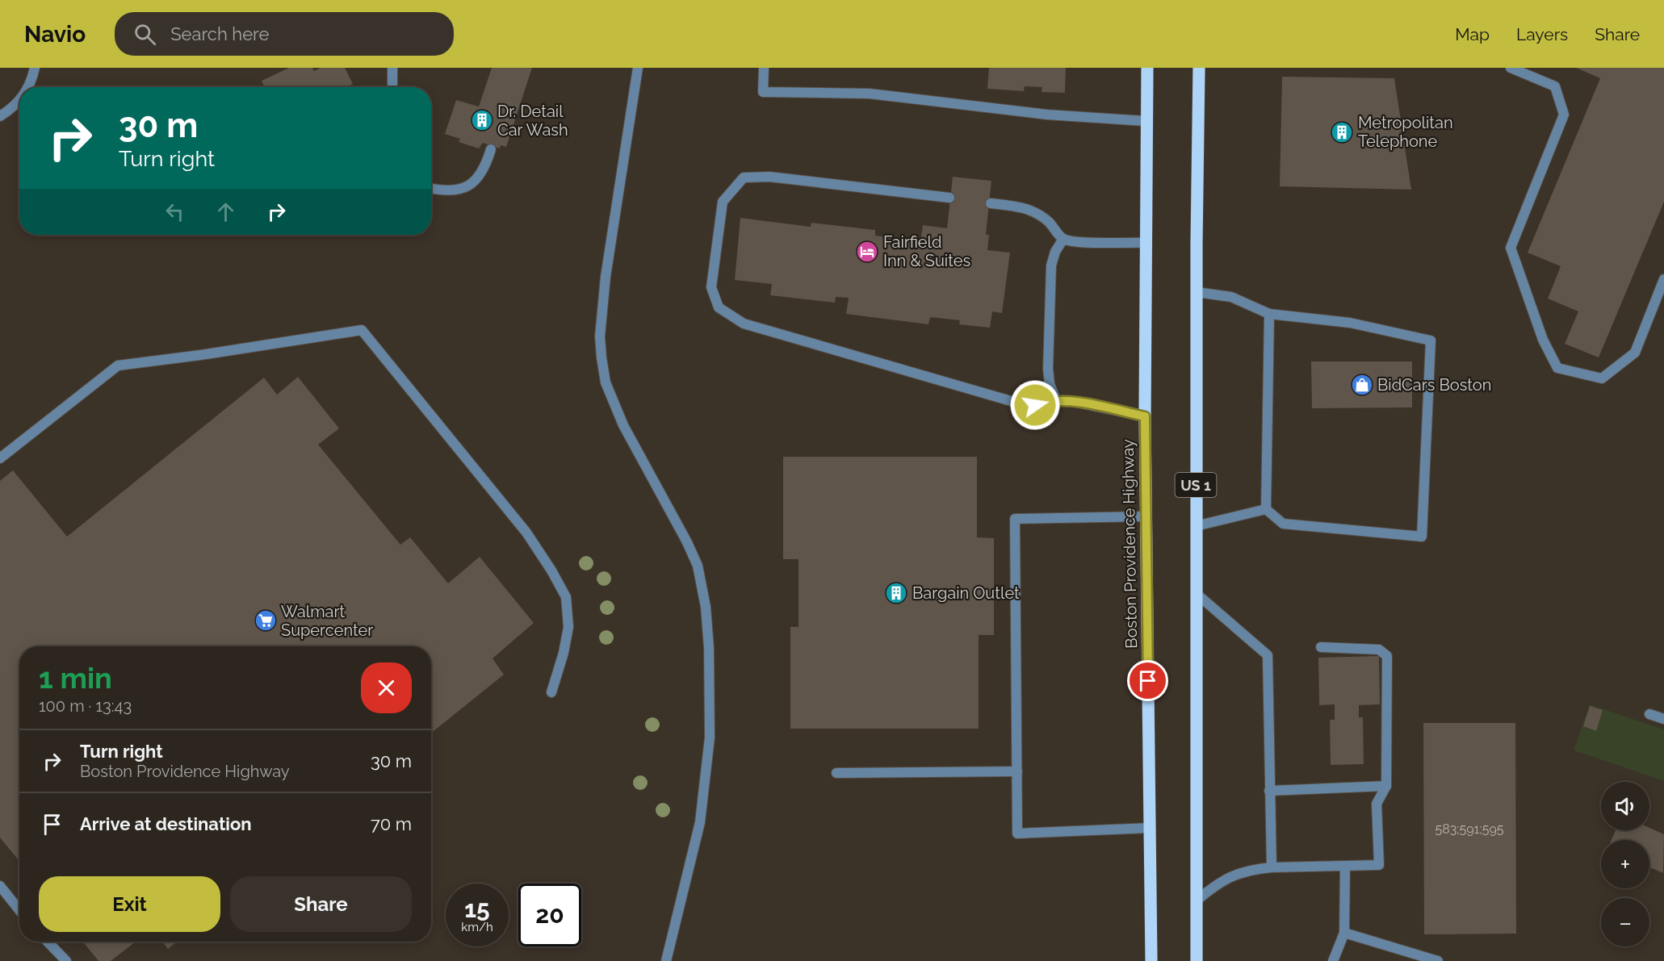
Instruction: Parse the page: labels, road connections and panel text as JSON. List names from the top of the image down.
{
  "streets": {
    "main road": ["US 1", "Boston Providence Highway"]
  },
  "places": {
    "building": ["Dr. Detail Car Wash", "Metropolitan Telephone", "Bargain Outlet"],
    "hotel": ["Fairfield Inn & Suites"],
    "shop": ["BidCars Boston"],
    "supermarket": ["Walmart Supercenter"]
  },
  "house_numbers": ["583;591;595"],
  "page": {
    "header": "Navio",
    "search": "Search here",
    "nav": ["Map", "Layers", "Share"],
    "turn": ["30 m", "Turn right"],
    "heading": ["1 min", "100 m · 13:43"],
    "list": [
      {
        "name": "Turn right",
        "note": "Boston Providence Highway",
        "value": "30 m"
      },
      {
        "name": "Arrive at destination",
        "value": "70 m"
      }
    ],
    "map_buttons": ["+", "−"],
    "buttons": ["Exit", "Share"],
    "speed": "15 km/h",
    "limit": "20"
  }
}
